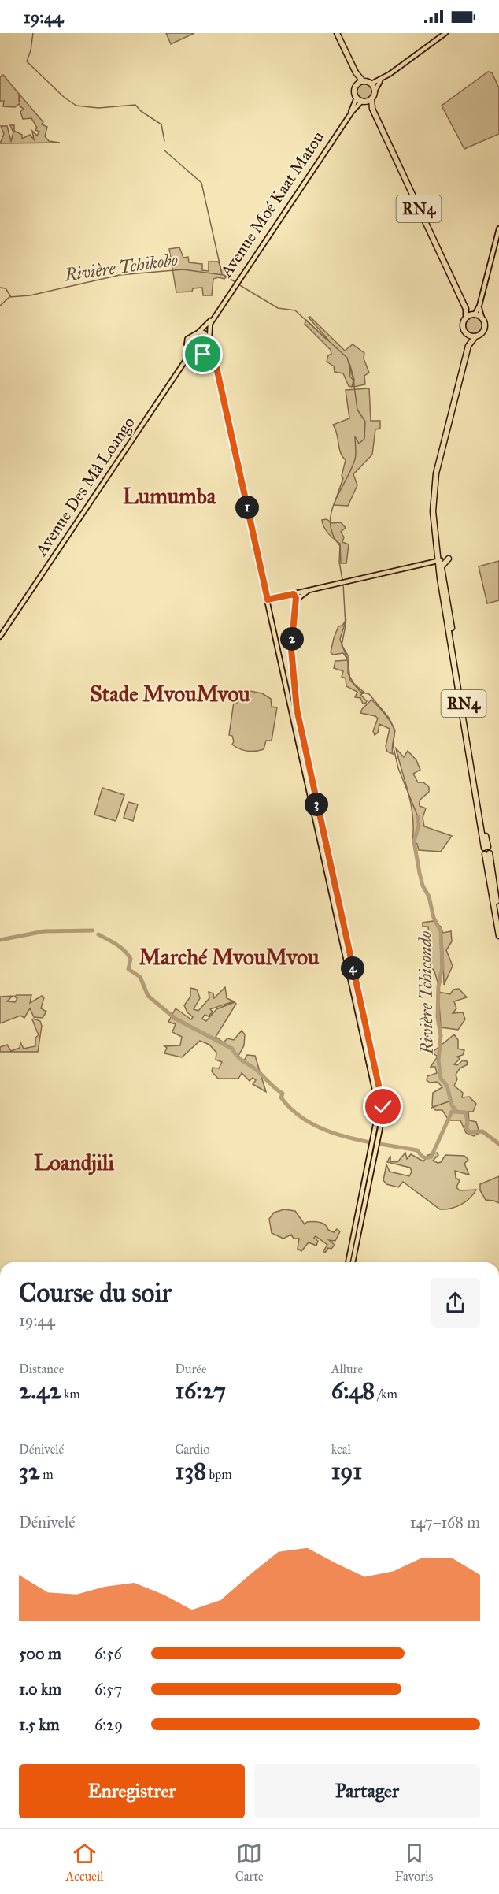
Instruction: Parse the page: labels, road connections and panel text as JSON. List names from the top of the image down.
{
  "streets": {
    "highway": ["RN4"],
    "main road": ["Avenue Moé Kaat Matou", "Avenue Des Mâ Loango"]
  },
  "crossings": [
    ["Avenue Moé Kaat Matou", "RN4"]
  ],
  "districts": [
    "Lumumba",
    "Stade MvouMvou",
    "Marché MvouMvou",
    "Loandjili"
  ],
  "water": ["Rivière Tchikobo", "Rivière Tchicondo"],
  "page": {
    "status": "19:44",
    "pins": [
      "1",
      "2",
      "3",
      "4"
    ],
    "heading": ["Course du soir", "19:44"],
    "stats": [
      ["Distance", "2.42 km"],
      ["Durée", "16:27"],
      ["Allure", "6:48 /km"],
      ["Dénivelé", "32 m"],
      ["Cardio", "138 bpm"],
      ["kcal", "191"]
    ],
    "chart": ["Dénivelé", "147–168 m"],
    "list": [
      {
        "name": "500 m",
        "note": "6:56"
      },
      {
        "name": "1.0 km",
        "note": "6:57"
      },
      {
        "name": "1.5 km",
        "note": "6:29"
      }
    ],
    "buttons": ["Enregistrer", "Partager"],
    "tabs": ["Accueil", "Carte", "Favoris"]
  }
}
